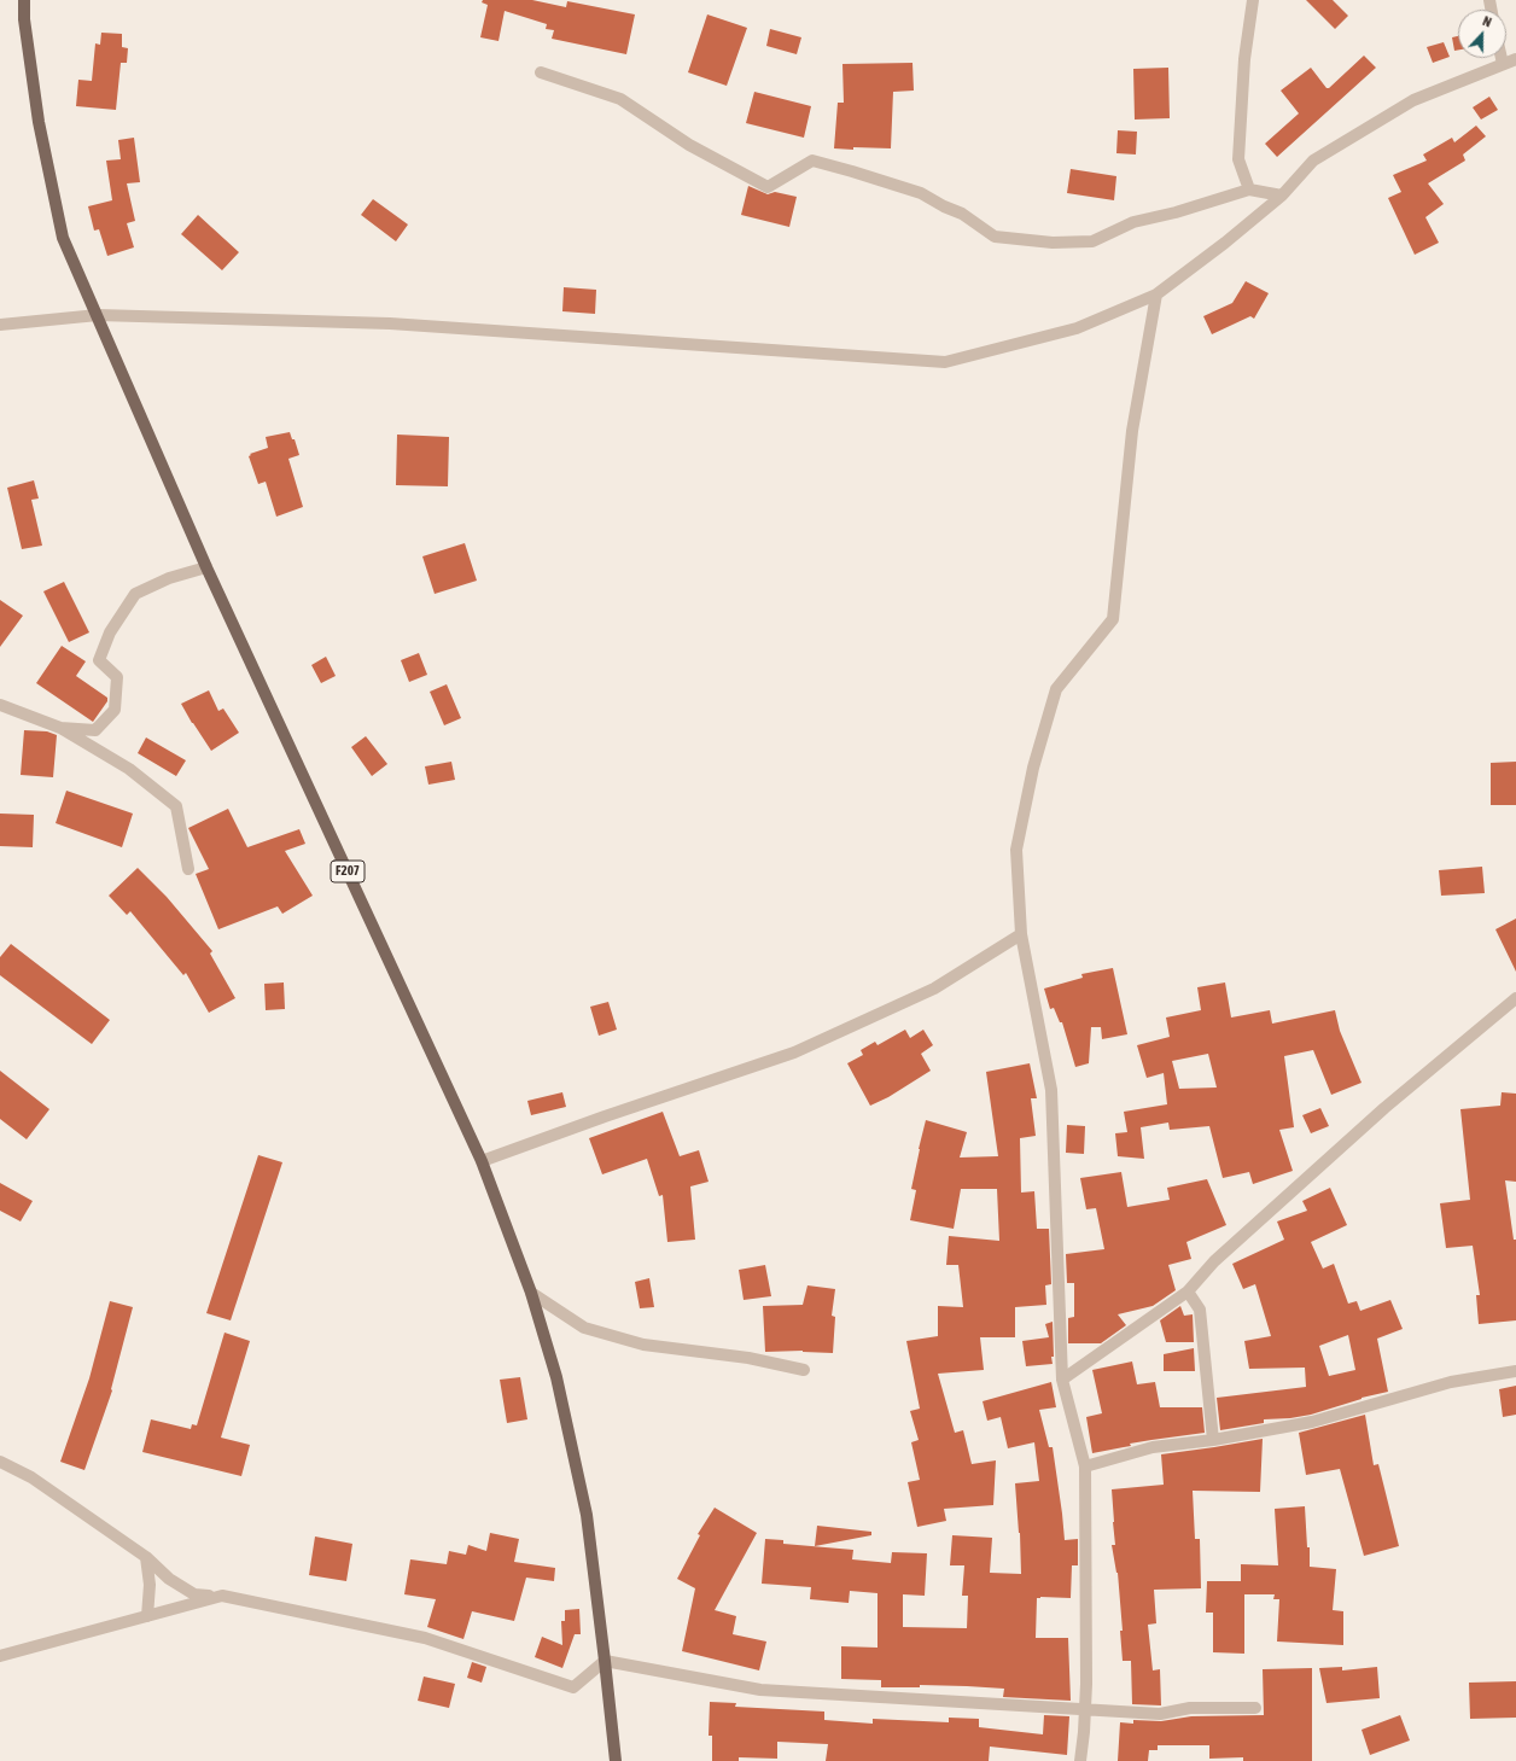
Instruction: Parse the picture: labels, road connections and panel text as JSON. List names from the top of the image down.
{
  "streets": {
    "main road": ["F207"]
  },
  "north": "top"
}
